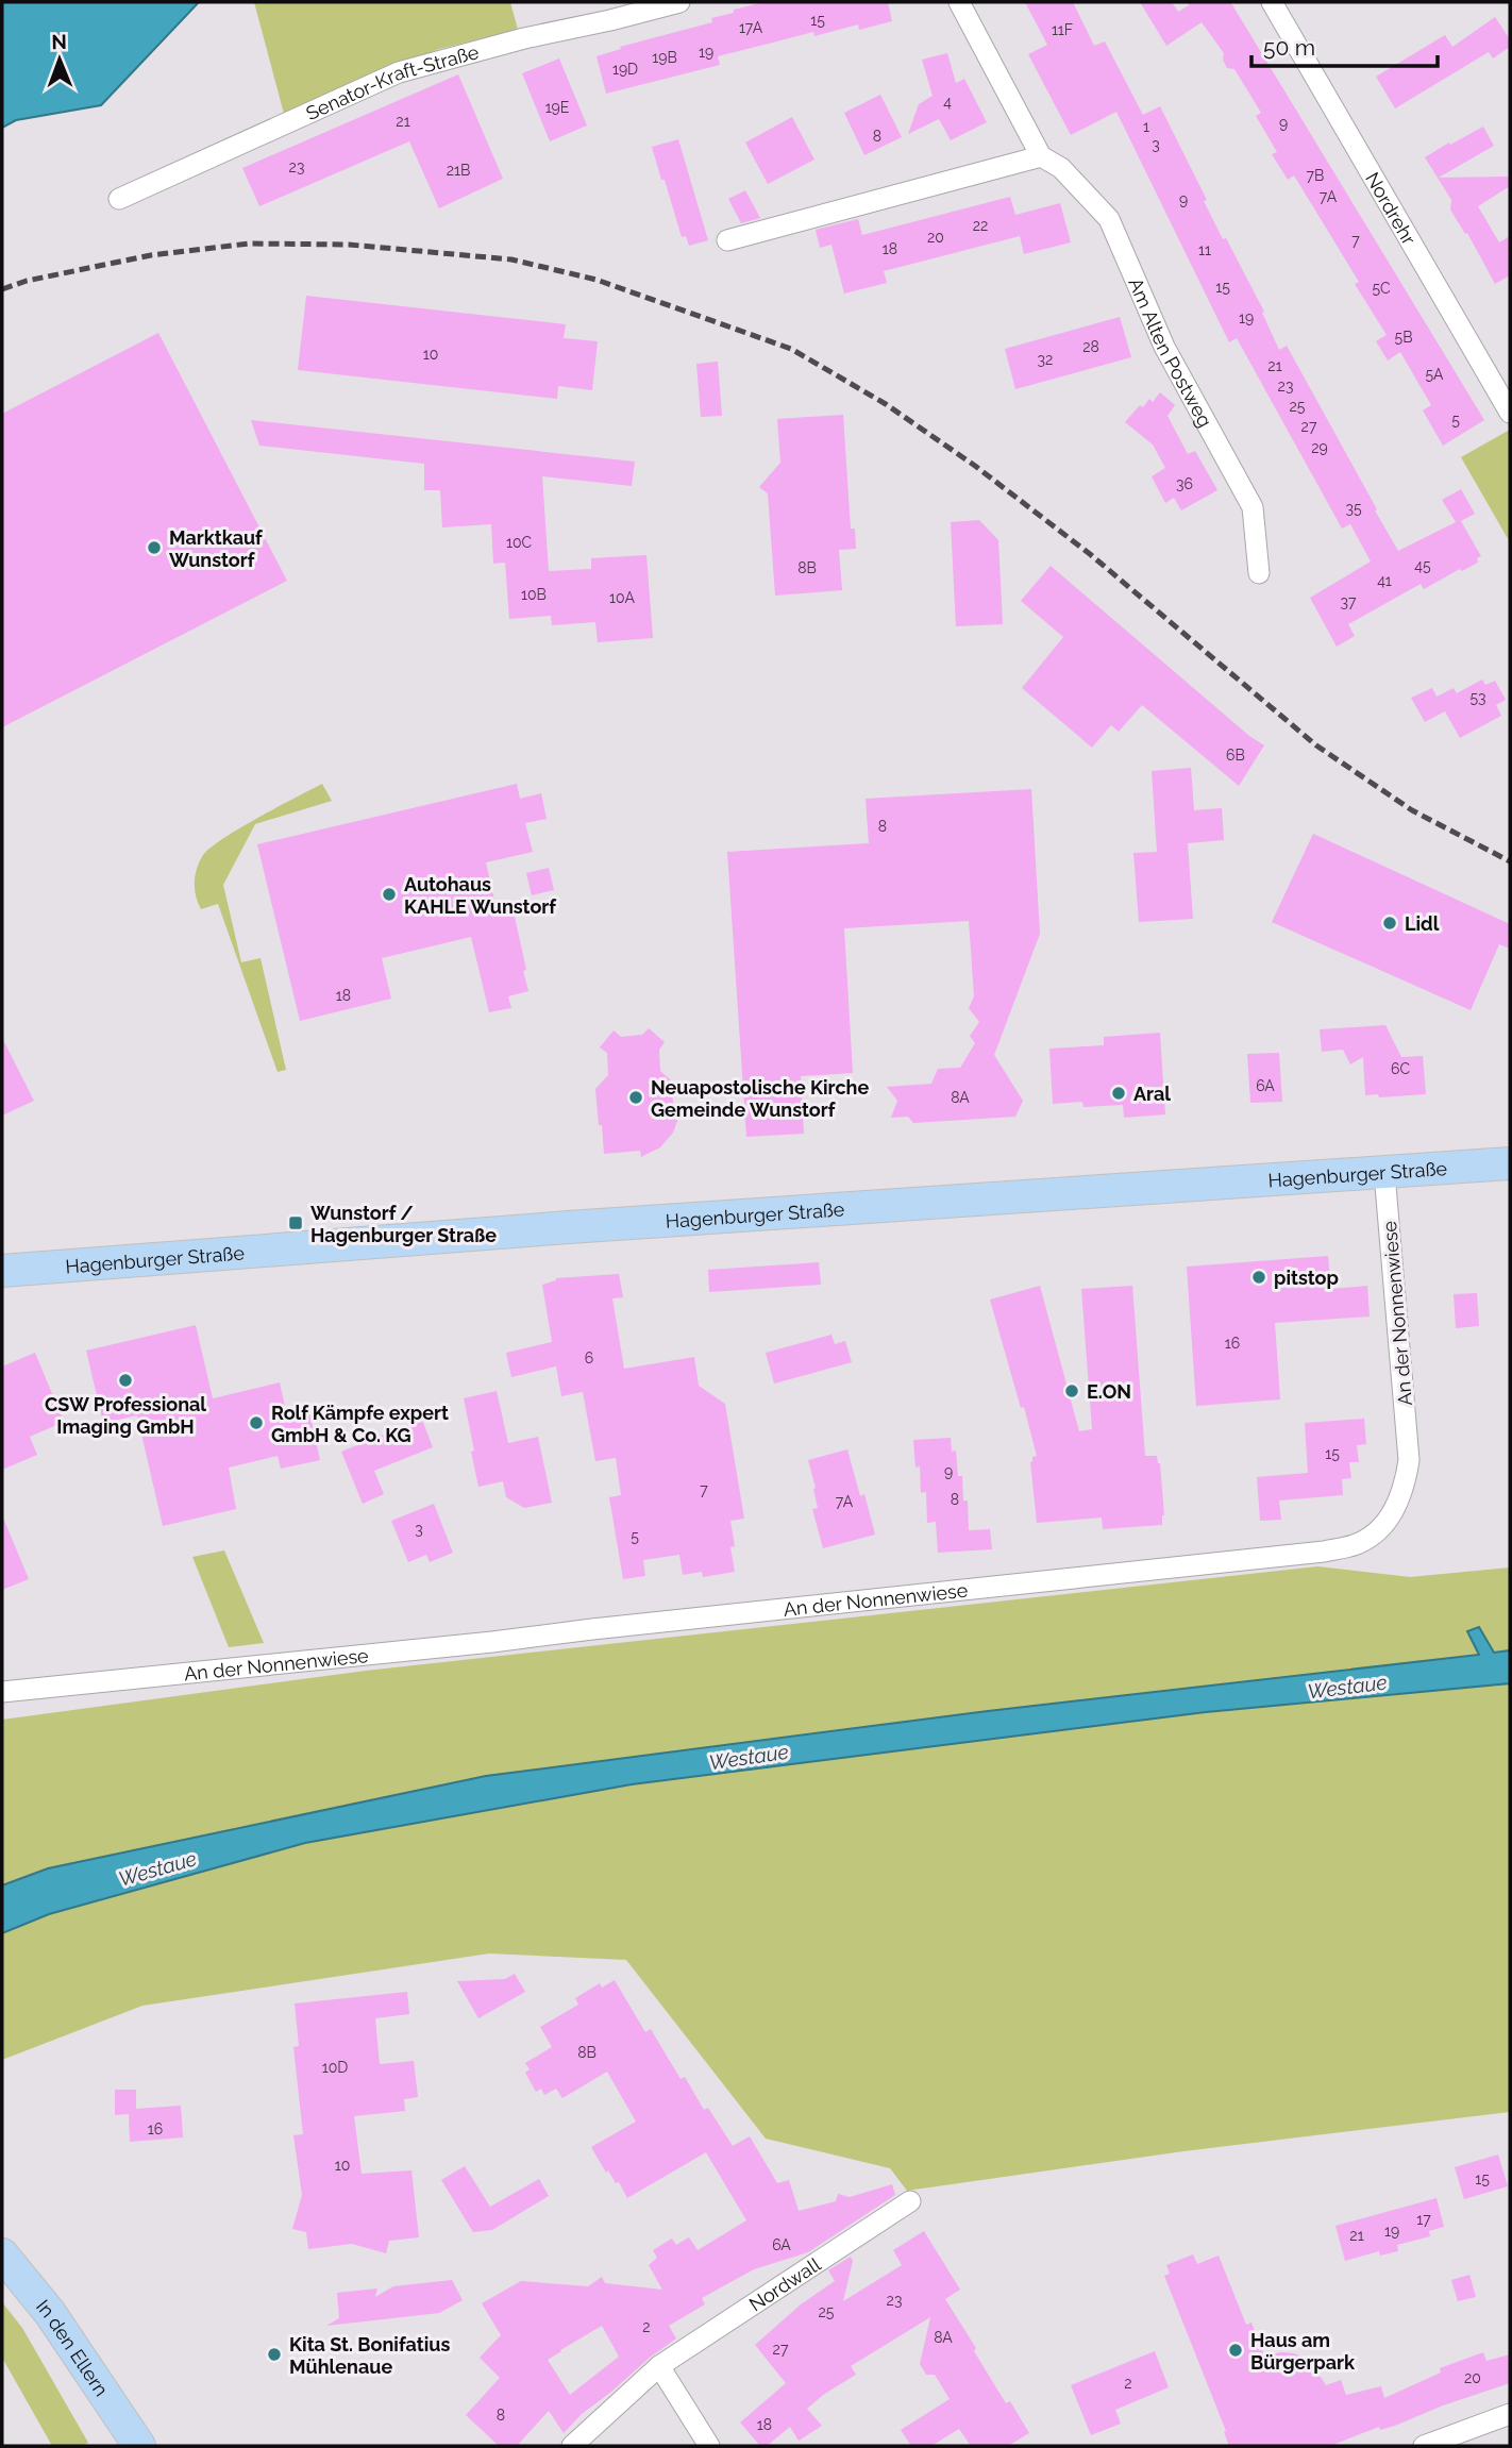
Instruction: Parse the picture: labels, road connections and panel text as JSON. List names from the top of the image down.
{
  "streets": {
    "main road": ["Hagenburger Straße", "In den Ellern"],
    "street": [
      "Senator-Kraft-Straße",
      "Nordrehr",
      "Am Alten Postweg",
      "An der Nonnenwiese",
      "Nordwall"
    ]
  },
  "crossings": [
    ["Hagenburger Straße", "An der Nonnenwiese"]
  ],
  "water": ["Westaue"],
  "places": {
    "other": [
      "Marktkauf Wunstorf",
      "Autohaus KAHLE Wunstorf",
      "Lidl",
      "Aral",
      "Neuapostolische Kirche Gemeinde Wunstorf",
      "pitstop",
      "CSW Professional Imaging GmbH",
      "E.ON",
      "Rolf Kämpfe expert GmbH & Co. KG",
      "Haus am Bürgerpark",
      "Kita St. Bonifatius Mühlenaue"
    ],
    "transit": ["Wunstorf / Hagenburger Straße"]
  },
  "house_numbers": [
    "15",
    "17A",
    "11F",
    "19",
    "19B",
    "19D",
    "4",
    "19E",
    "21",
    "9",
    "1",
    "8",
    "3",
    "23",
    "21B",
    "7B",
    "7A",
    "9",
    "22",
    "20",
    "7",
    "18",
    "11",
    "15",
    "5C",
    "19",
    "5B",
    "28",
    "10",
    "32",
    "21",
    "5A",
    "23",
    "25",
    "5",
    "27",
    "29",
    "36",
    "35",
    "10C",
    "45",
    "8B",
    "41",
    "10B",
    "10A",
    "37",
    "53",
    "6B",
    "8",
    "18",
    "6C",
    "6A",
    "8A",
    "16",
    "6",
    "15",
    "9",
    "7",
    "8",
    "7A",
    "3",
    "5",
    "8B",
    "10D",
    "16",
    "10",
    "15",
    "17",
    "19",
    "21",
    "6A",
    "23",
    "25",
    "2",
    "8A",
    "27",
    "20",
    "2",
    "8",
    "18"
  ],
  "scale_bar": "50 m",
  "north": "top"
}
